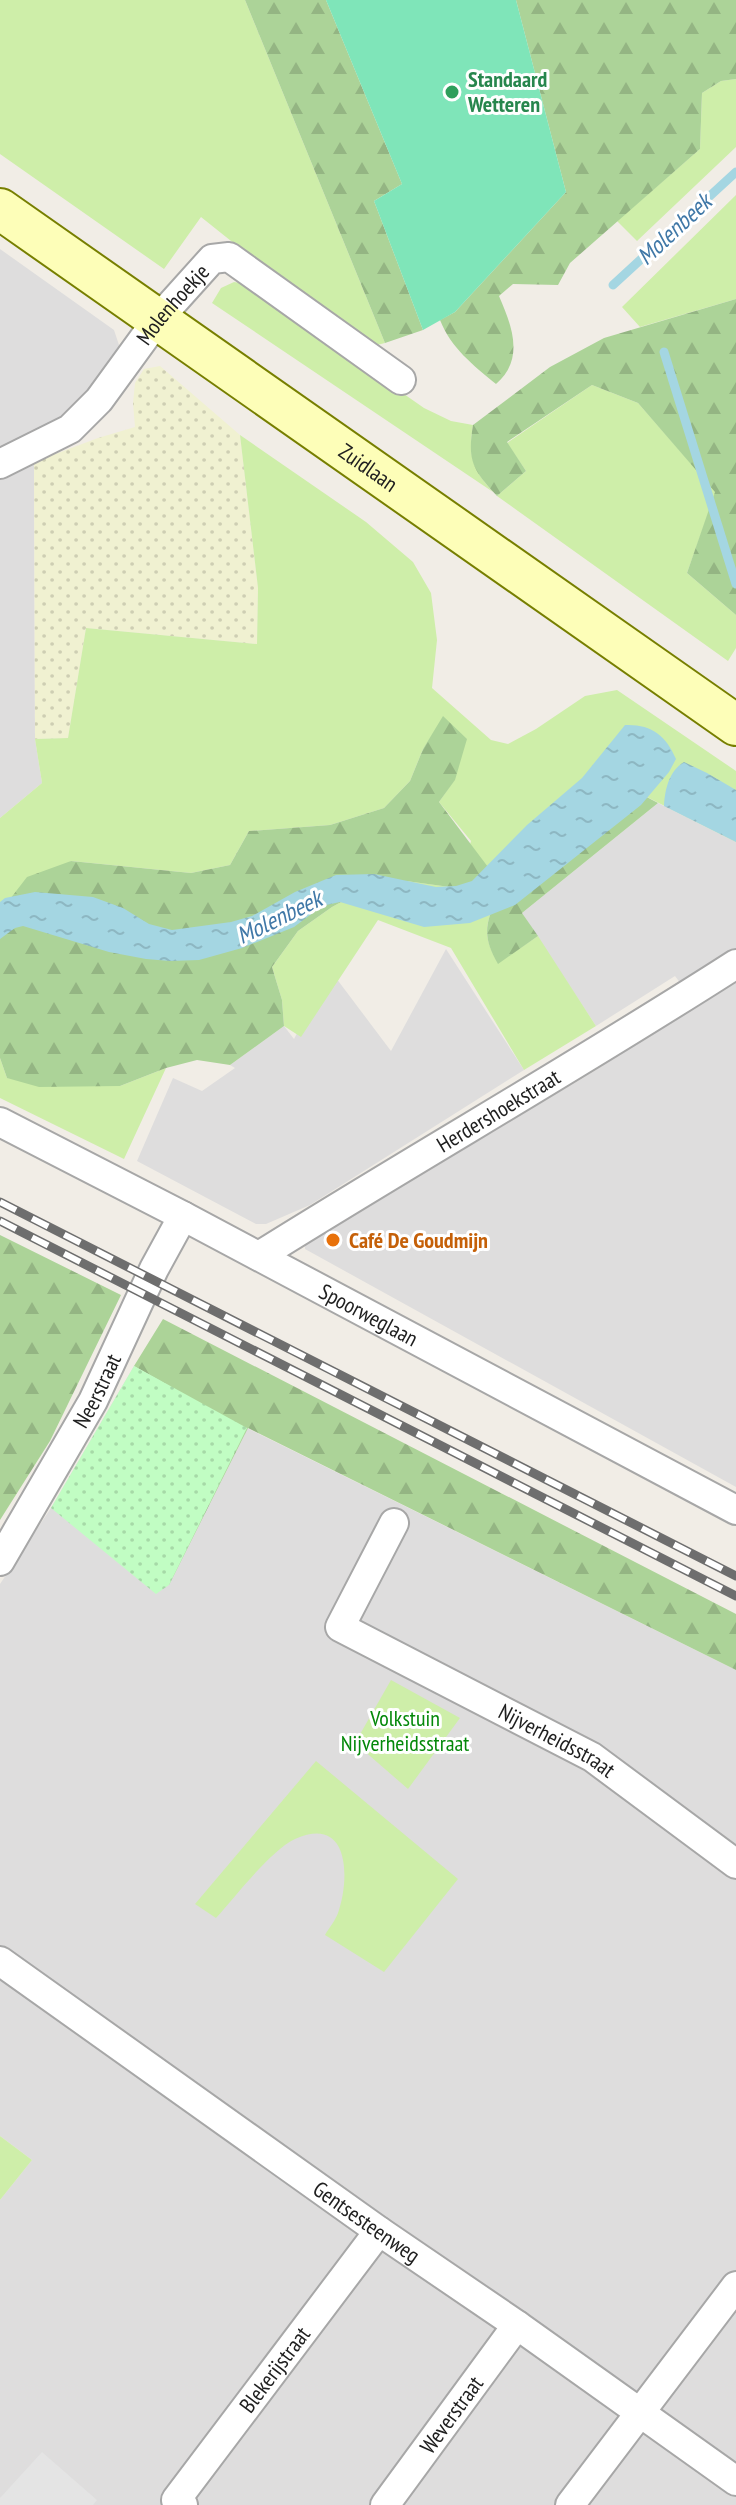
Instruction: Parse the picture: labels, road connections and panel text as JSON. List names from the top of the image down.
{
  "streets": {
    "main road": ["Zuidlaan"],
    "street": [
      "Molenhoekje",
      "Herdershoekstraat",
      "Spoorweglaan",
      "Neerstraat",
      "Nijverheidsstraat",
      "Gentsesteenweg",
      "Blekerijstraat",
      "Weverstraat"
    ]
  },
  "crossings": [
    ["Molenhoekje", "Zuidlaan"],
    ["Herdershoekstraat", "Spoorweglaan"],
    ["Spoorweglaan", "Neerstraat"],
    ["Gentsesteenweg", "Blekerijstraat"],
    ["Gentsesteenweg", "Weverstraat"]
  ],
  "water": ["Molenbeek"],
  "parks": ["Volkstuin Nijverheidsstraat"],
  "places": ["Standaard Wetteren", "Café De Goudmijn"]
}
